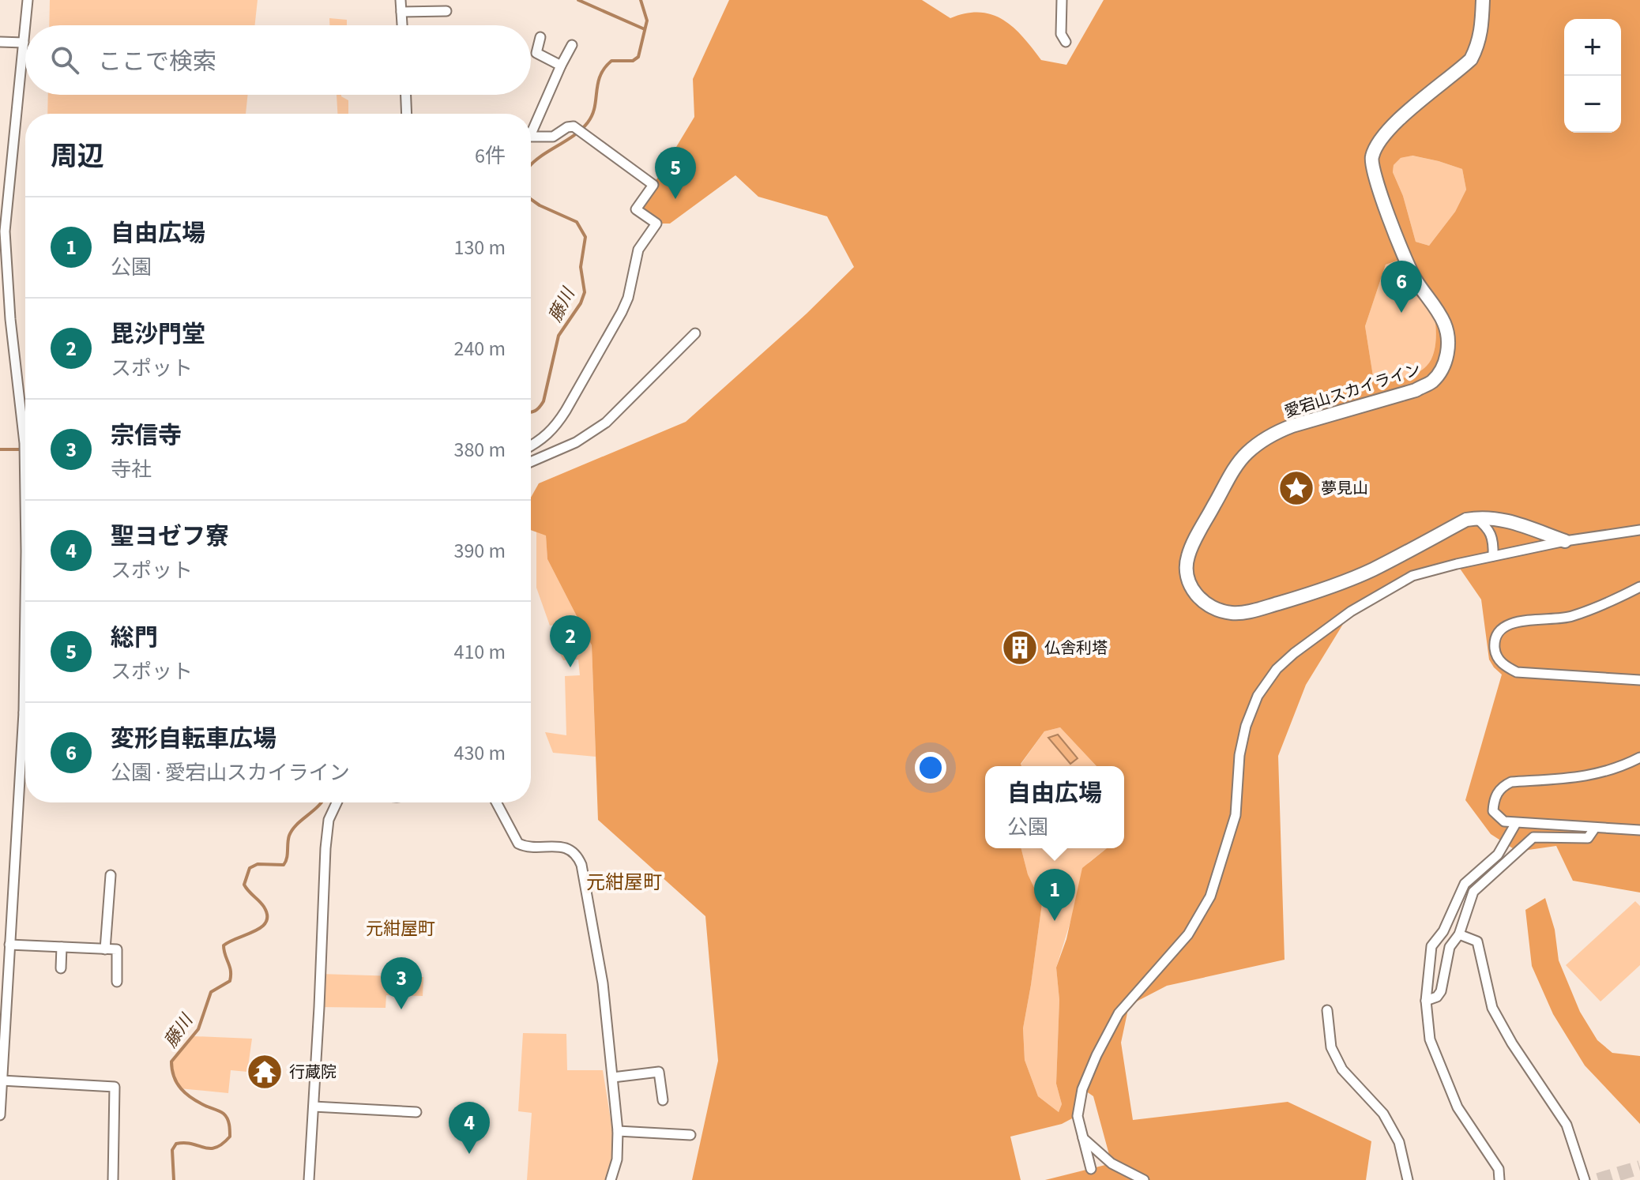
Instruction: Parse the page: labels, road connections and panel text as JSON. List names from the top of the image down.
{
  "streets": {
    "main road": ["愛宕山スカイライン"]
  },
  "districts": ["元紺屋町", "元紺屋町"],
  "water": ["藤川"],
  "places": {
    "place": ["夢見山"],
    "building": ["仏舎利塔"],
    "temple": ["行蔵院"]
  },
  "page": {
    "map_buttons": ["+", "−"],
    "search": "ここで検索",
    "heading": ["周辺", "6件"],
    "pins": [
      "5",
      "6",
      "2",
      "1",
      "3",
      "4"
    ],
    "list": [
      {
        "mark": "1",
        "name": "自由広場",
        "note": "公園",
        "value": "130 m"
      },
      {
        "mark": "2",
        "name": "毘沙門堂",
        "note": "スポット",
        "value": "240 m"
      },
      {
        "mark": "3",
        "name": "宗信寺",
        "note": "寺社",
        "value": "380 m"
      },
      {
        "mark": "4",
        "name": "聖ヨゼフ寮",
        "note": "スポット",
        "value": "390 m"
      },
      {
        "mark": "5",
        "name": "総門",
        "note": "スポット",
        "value": "410 m"
      },
      {
        "mark": "6",
        "name": "変形自転車広場",
        "note": "公園 · 愛宕山スカイライン",
        "value": "430 m"
      }
    ],
    "popup": ["自由広場", "公園"]
  }
}
